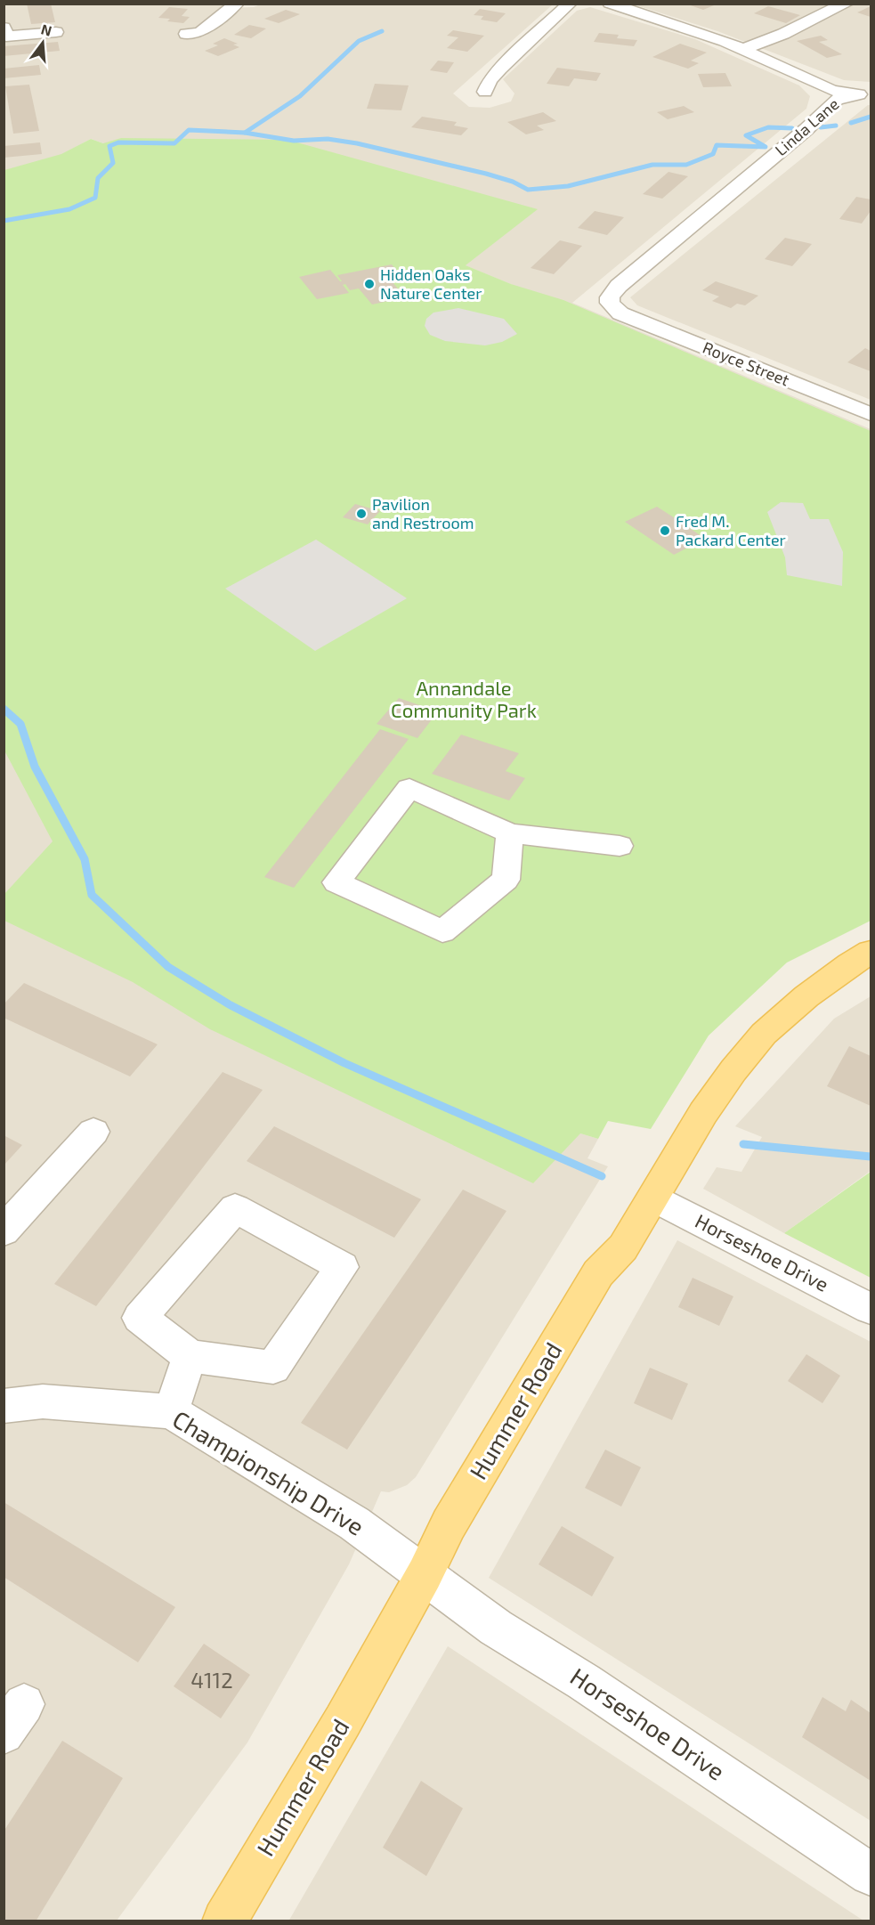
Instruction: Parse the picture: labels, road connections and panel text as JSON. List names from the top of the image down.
{
  "streets": {
    "main road": ["Hummer Road"],
    "street": [
      "Linda Lane",
      "Royce Street",
      "Horseshoe Drive",
      "Championship Drive"
    ]
  },
  "crossings": [
    ["Linda Lane", "Royce Street"],
    ["Horseshoe Drive", "Hummer Road"],
    ["Horseshoe Drive", "Championship Drive"],
    ["Hummer Road", "Championship Drive"]
  ],
  "parks": ["Annandale Community Park"],
  "places": ["Hidden Oaks Nature Center", "Pavilion and Restroom", "Fred M. Packard Center"],
  "house_numbers": ["4112"],
  "north": "top"
}
